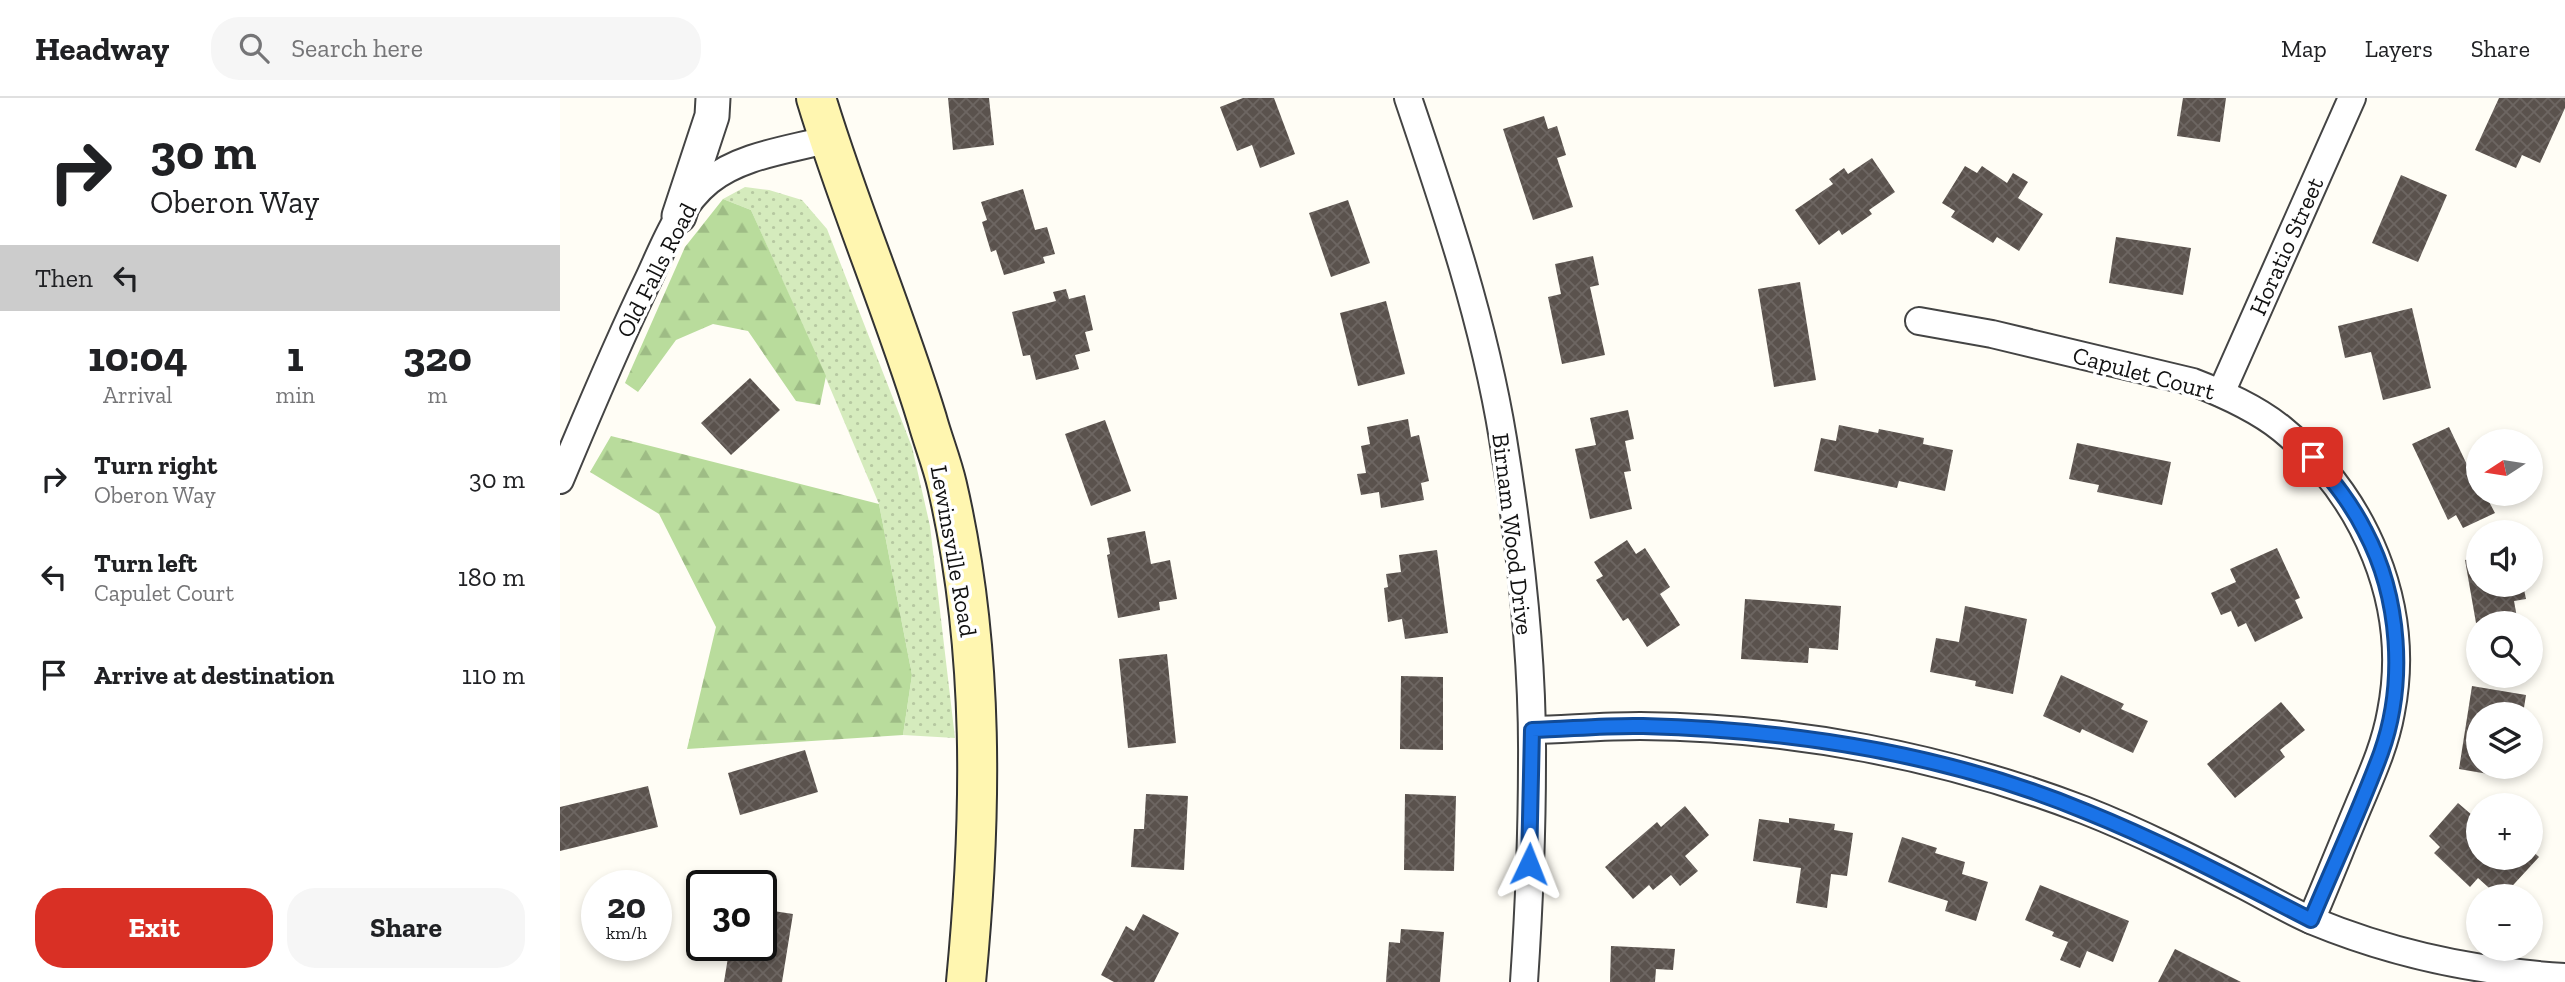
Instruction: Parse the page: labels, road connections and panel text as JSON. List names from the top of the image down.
{
  "streets": {
    "main road": ["Lewinsville Road"],
    "street": [
      "Horatio Street",
      "Old Falls Road",
      "Capulet Court",
      "Birnam Wood Drive"
    ]
  },
  "crossings": [
    ["Horatio Street", "Capulet Court"],
    ["Old Falls Road", "Lewinsville Road"]
  ],
  "north": "left",
  "page": {
    "header": "Headway",
    "search": "Search here",
    "nav": ["Map", "Layers", "Share"],
    "turn": ["30 m", "Oberon Way"],
    "then": "Then",
    "eta": [
      "10:04",
      "Arrival",
      "1",
      "min",
      "320",
      "m"
    ],
    "map_buttons": ["+", "−"],
    "list": [
      {
        "name": "Turn right",
        "note": "Oberon Way",
        "value": "30 m"
      },
      {
        "name": "Turn left",
        "note": "Capulet Court",
        "value": "180 m"
      },
      {
        "name": "Arrive at destination",
        "value": "110 m"
      }
    ],
    "speed": "20 km/h",
    "limit": "30",
    "buttons": ["Exit", "Share"]
  }
}
